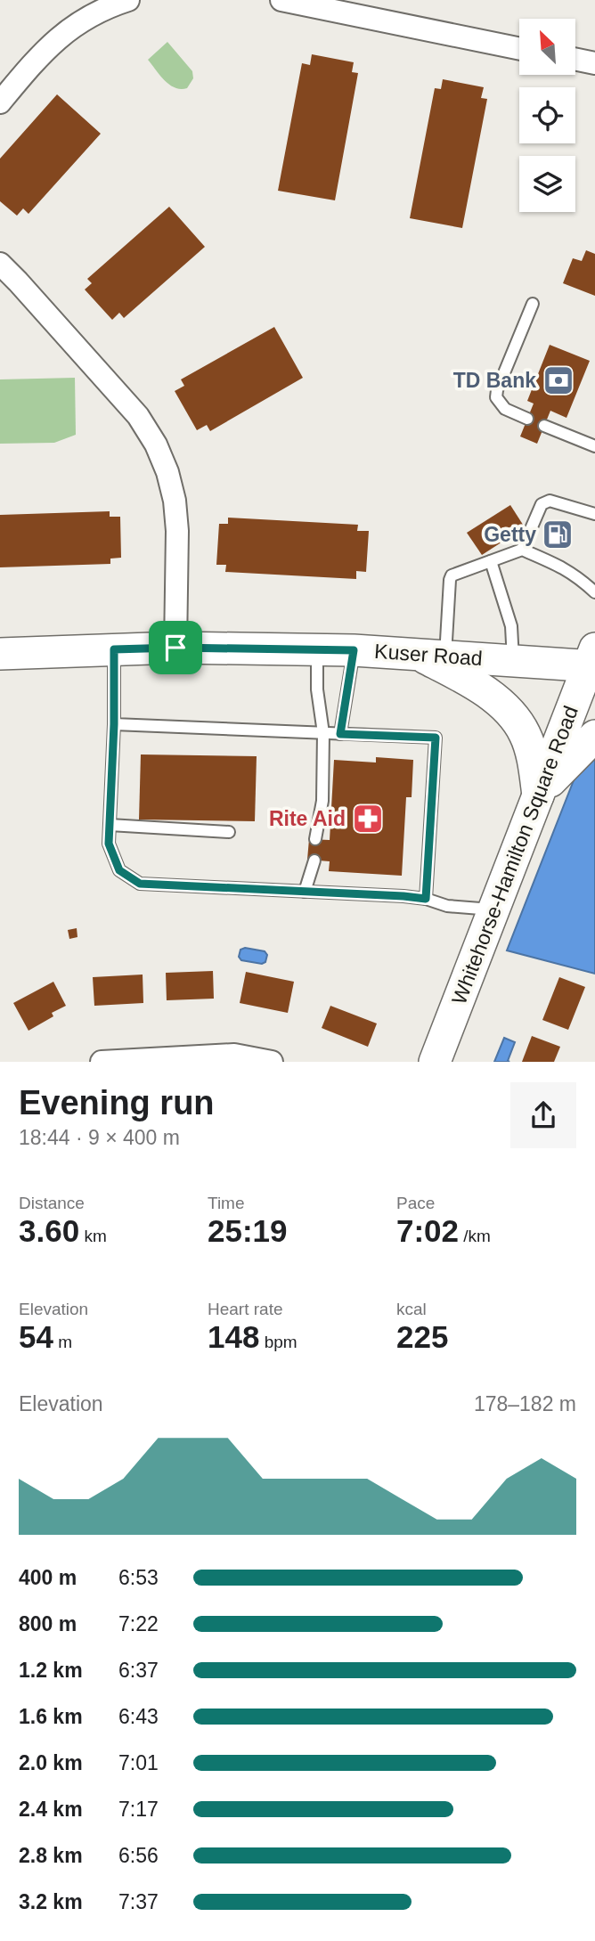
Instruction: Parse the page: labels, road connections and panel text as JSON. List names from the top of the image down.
{
  "streets": {
    "street": ["Kuser Road", "Whitehorse-Hamilton Square Road"]
  },
  "crossings": [
    ["Kuser Road", "Whitehorse-Hamilton Square Road"]
  ],
  "places": {
    "bank": ["TD Bank"],
    "fuel station": ["Getty"],
    "pharmacy": ["Rite Aid"]
  },
  "north": "top left",
  "page": {
    "heading": ["Evening run", "18:44 · 9 × 400 m"],
    "stats": [
      ["Distance", "3.60 km"],
      ["Time", "25:19"],
      ["Pace", "7:02 /km"],
      ["Elevation", "54 m"],
      ["Heart rate", "148 bpm"],
      ["kcal", "225"]
    ],
    "chart": ["Elevation", "178–182 m"],
    "list": [
      {
        "name": "400 m",
        "note": "6:53"
      },
      {
        "name": "800 m",
        "note": "7:22"
      },
      {
        "name": "1.2 km",
        "note": "6:37"
      },
      {
        "name": "1.6 km",
        "note": "6:43"
      },
      {
        "name": "2.0 km",
        "note": "7:01"
      },
      {
        "name": "2.4 km",
        "note": "7:17"
      },
      {
        "name": "2.8 km",
        "note": "6:56"
      },
      {
        "name": "3.2 km",
        "note": "7:37"
      }
    ]
  }
}
